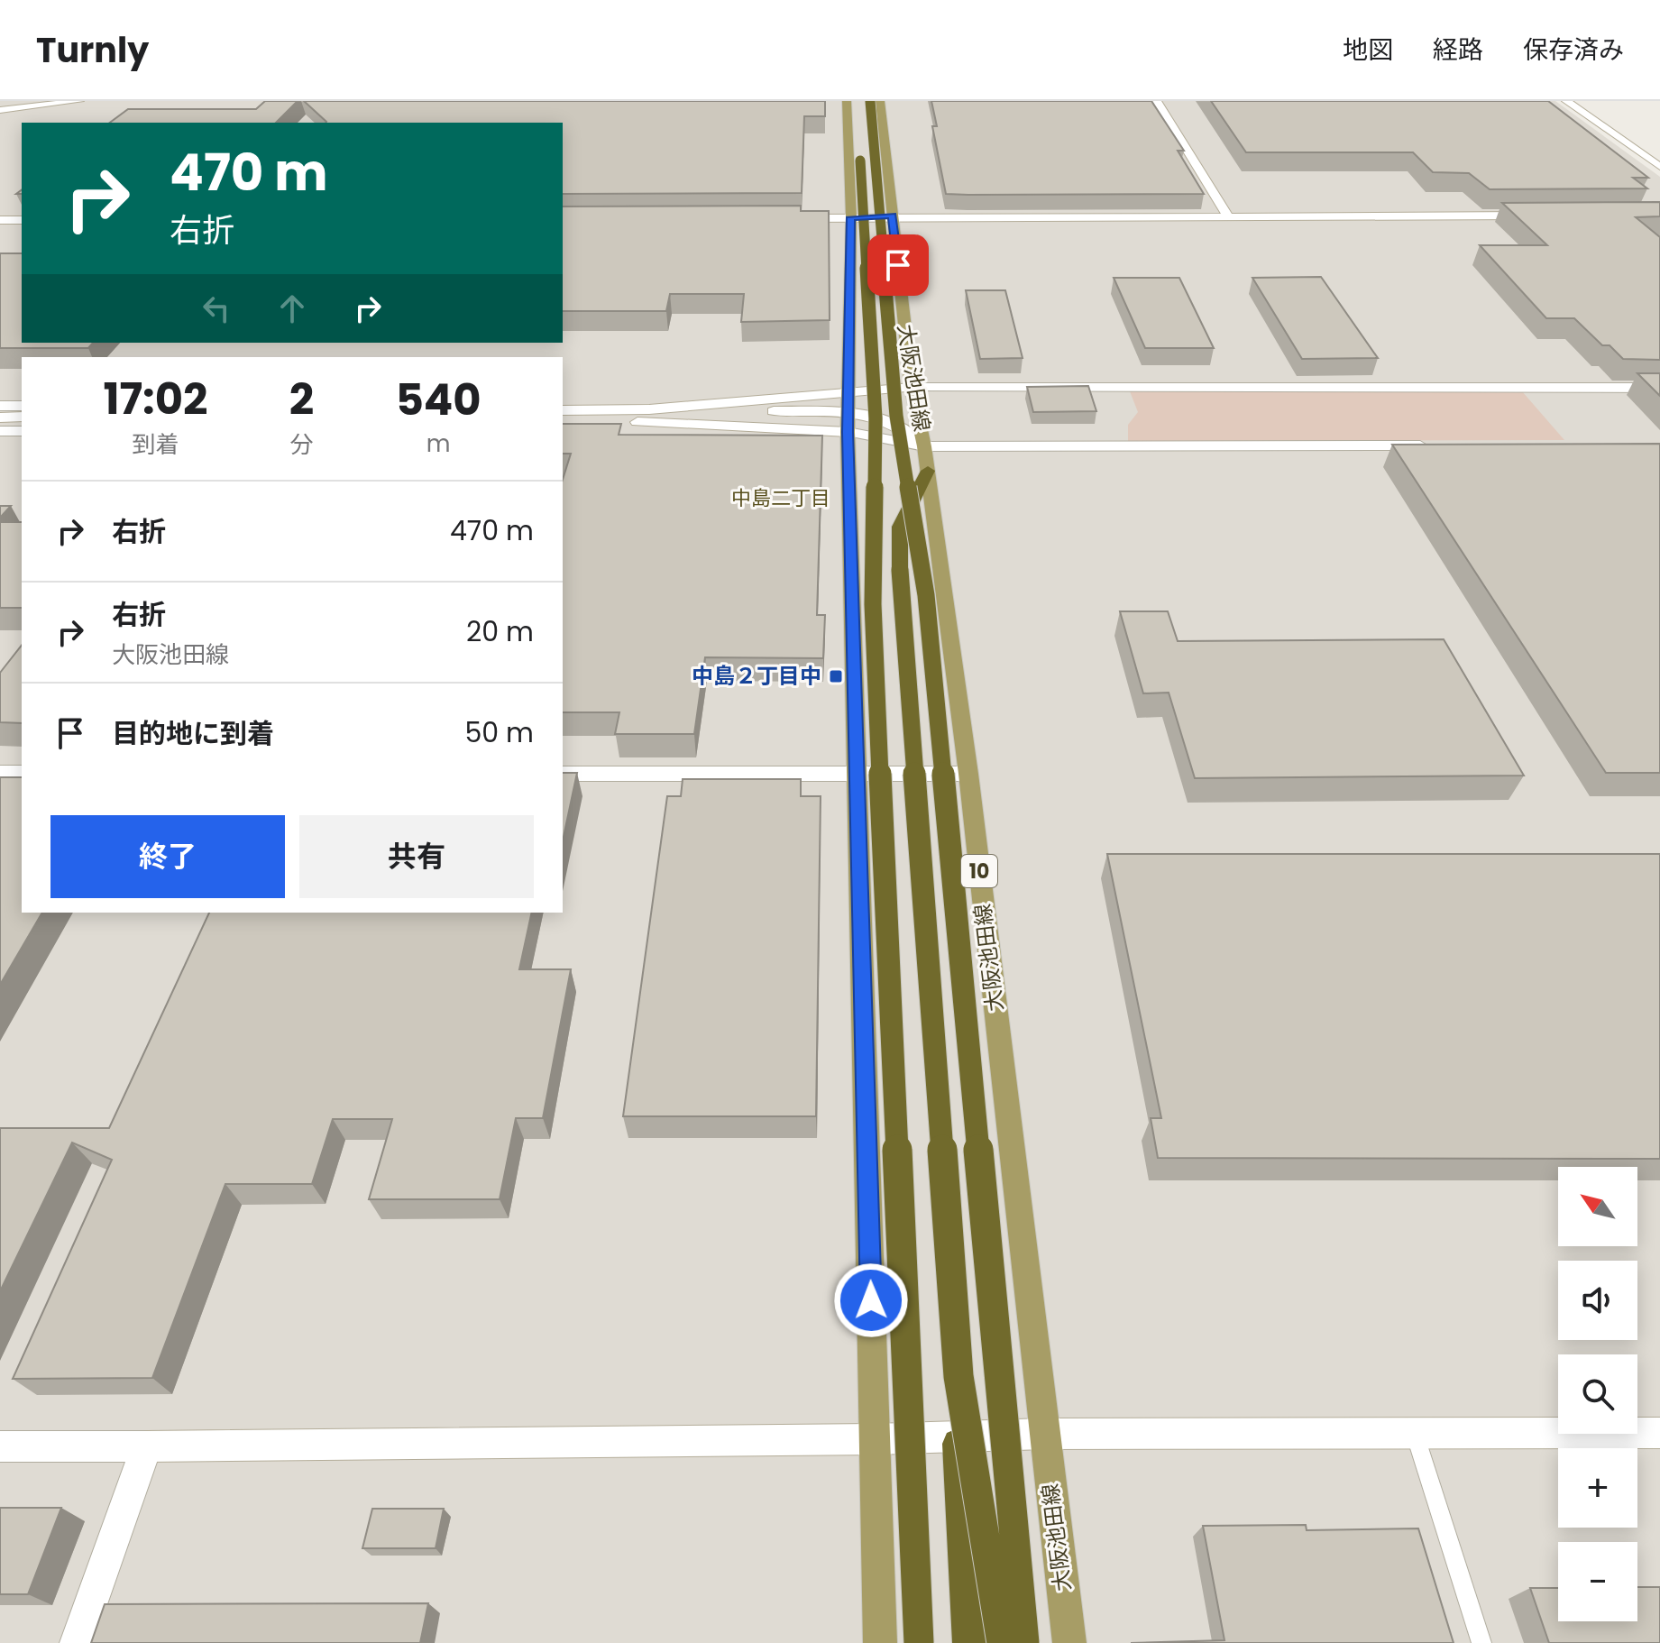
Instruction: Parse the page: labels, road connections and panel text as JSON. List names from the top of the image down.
{
  "streets": {
    "main road": ["大阪池田線", "10"]
  },
  "districts": ["中島二丁目"],
  "places": {
    "transit": ["中島２丁目中"]
  },
  "north": "top left",
  "page": {
    "header": "Turnly",
    "nav": ["地図", "経路", "保存済み"],
    "turn": ["470 m", "右折"],
    "eta": [
      "17:02",
      "到着",
      "2",
      "分",
      "540",
      "m"
    ],
    "list": [
      {
        "name": "右折",
        "value": "470 m"
      },
      {
        "name": "右折",
        "note": "大阪池田線",
        "value": "20 m"
      },
      {
        "name": "目的地に到着",
        "value": "50 m"
      }
    ],
    "buttons": ["終了", "共有"],
    "map_buttons": ["+", "−"]
  }
}
